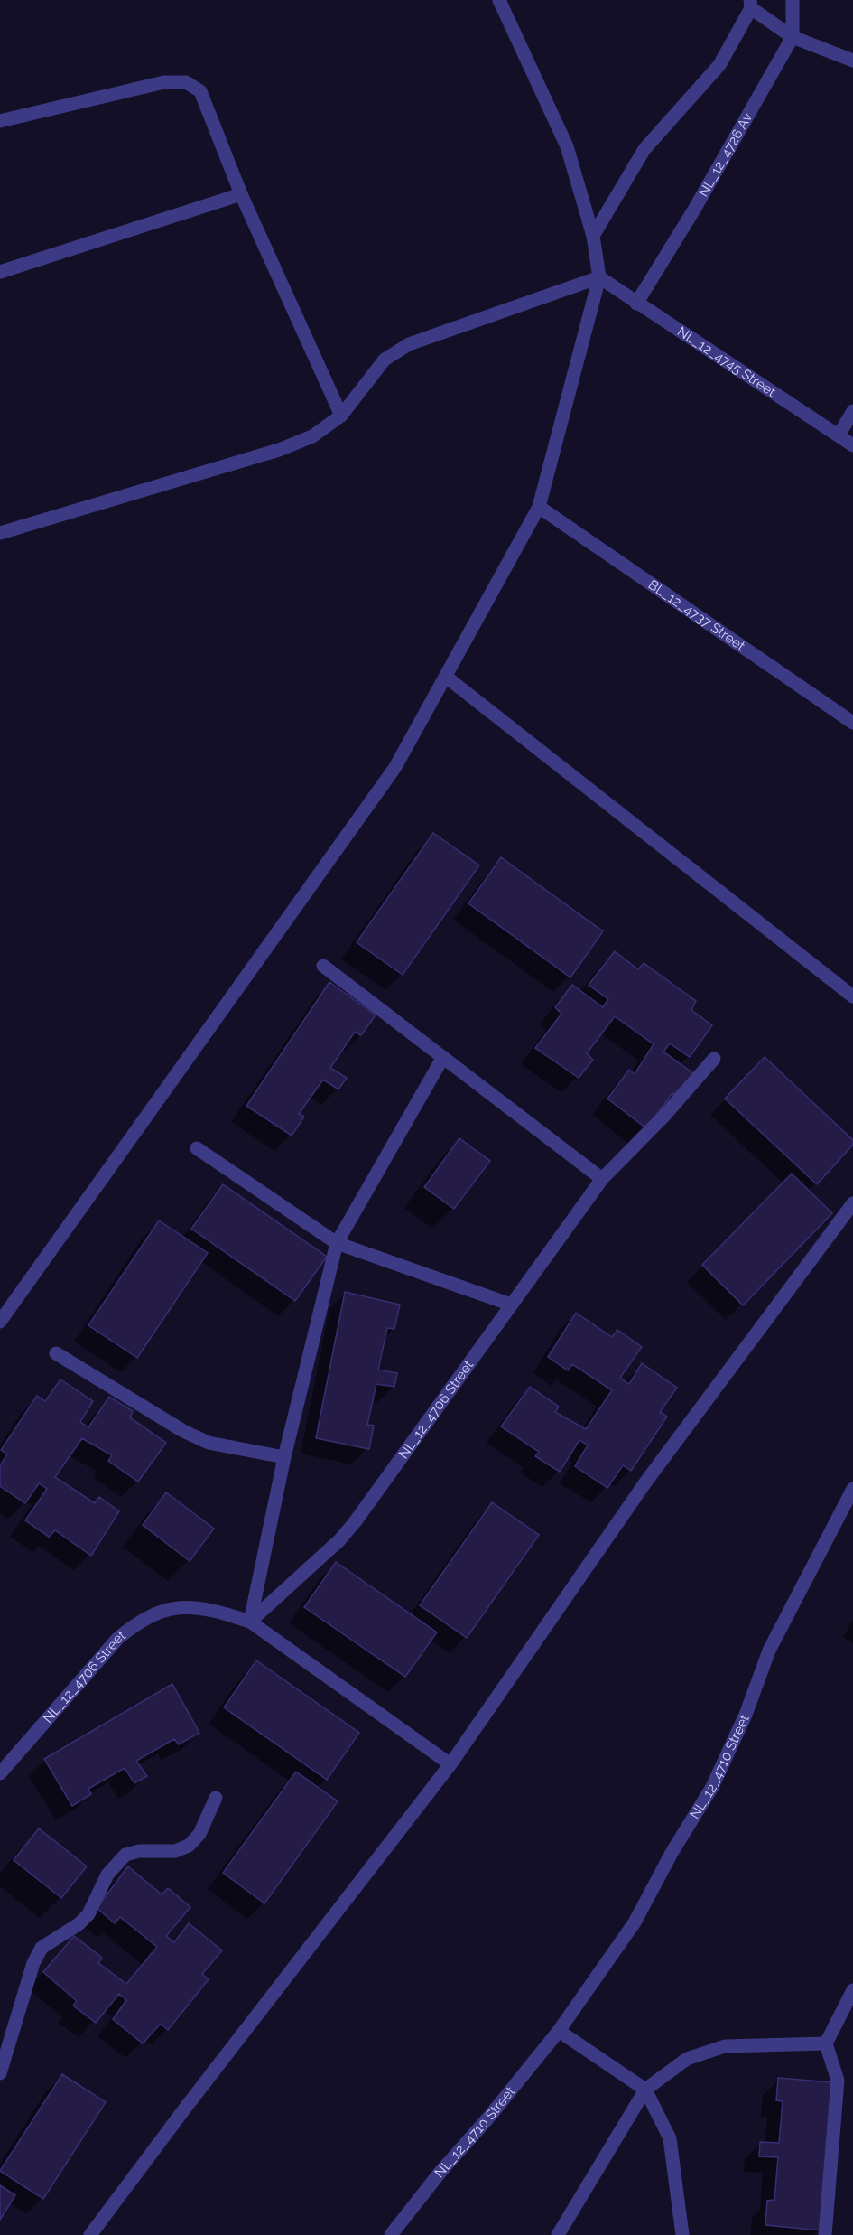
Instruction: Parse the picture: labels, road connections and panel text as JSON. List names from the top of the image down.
{
  "streets": {
    "street": [
      "NL_12_4726 Av",
      "NL_12_4745 Street",
      "BL_12_4737 Street",
      "NL_12_4706 Street",
      "NL_12_4710 Street"
    ]
  },
  "crossings": [
    ["NL_12_4726 Av", "NL_12_4745 Street"]
  ]
}
